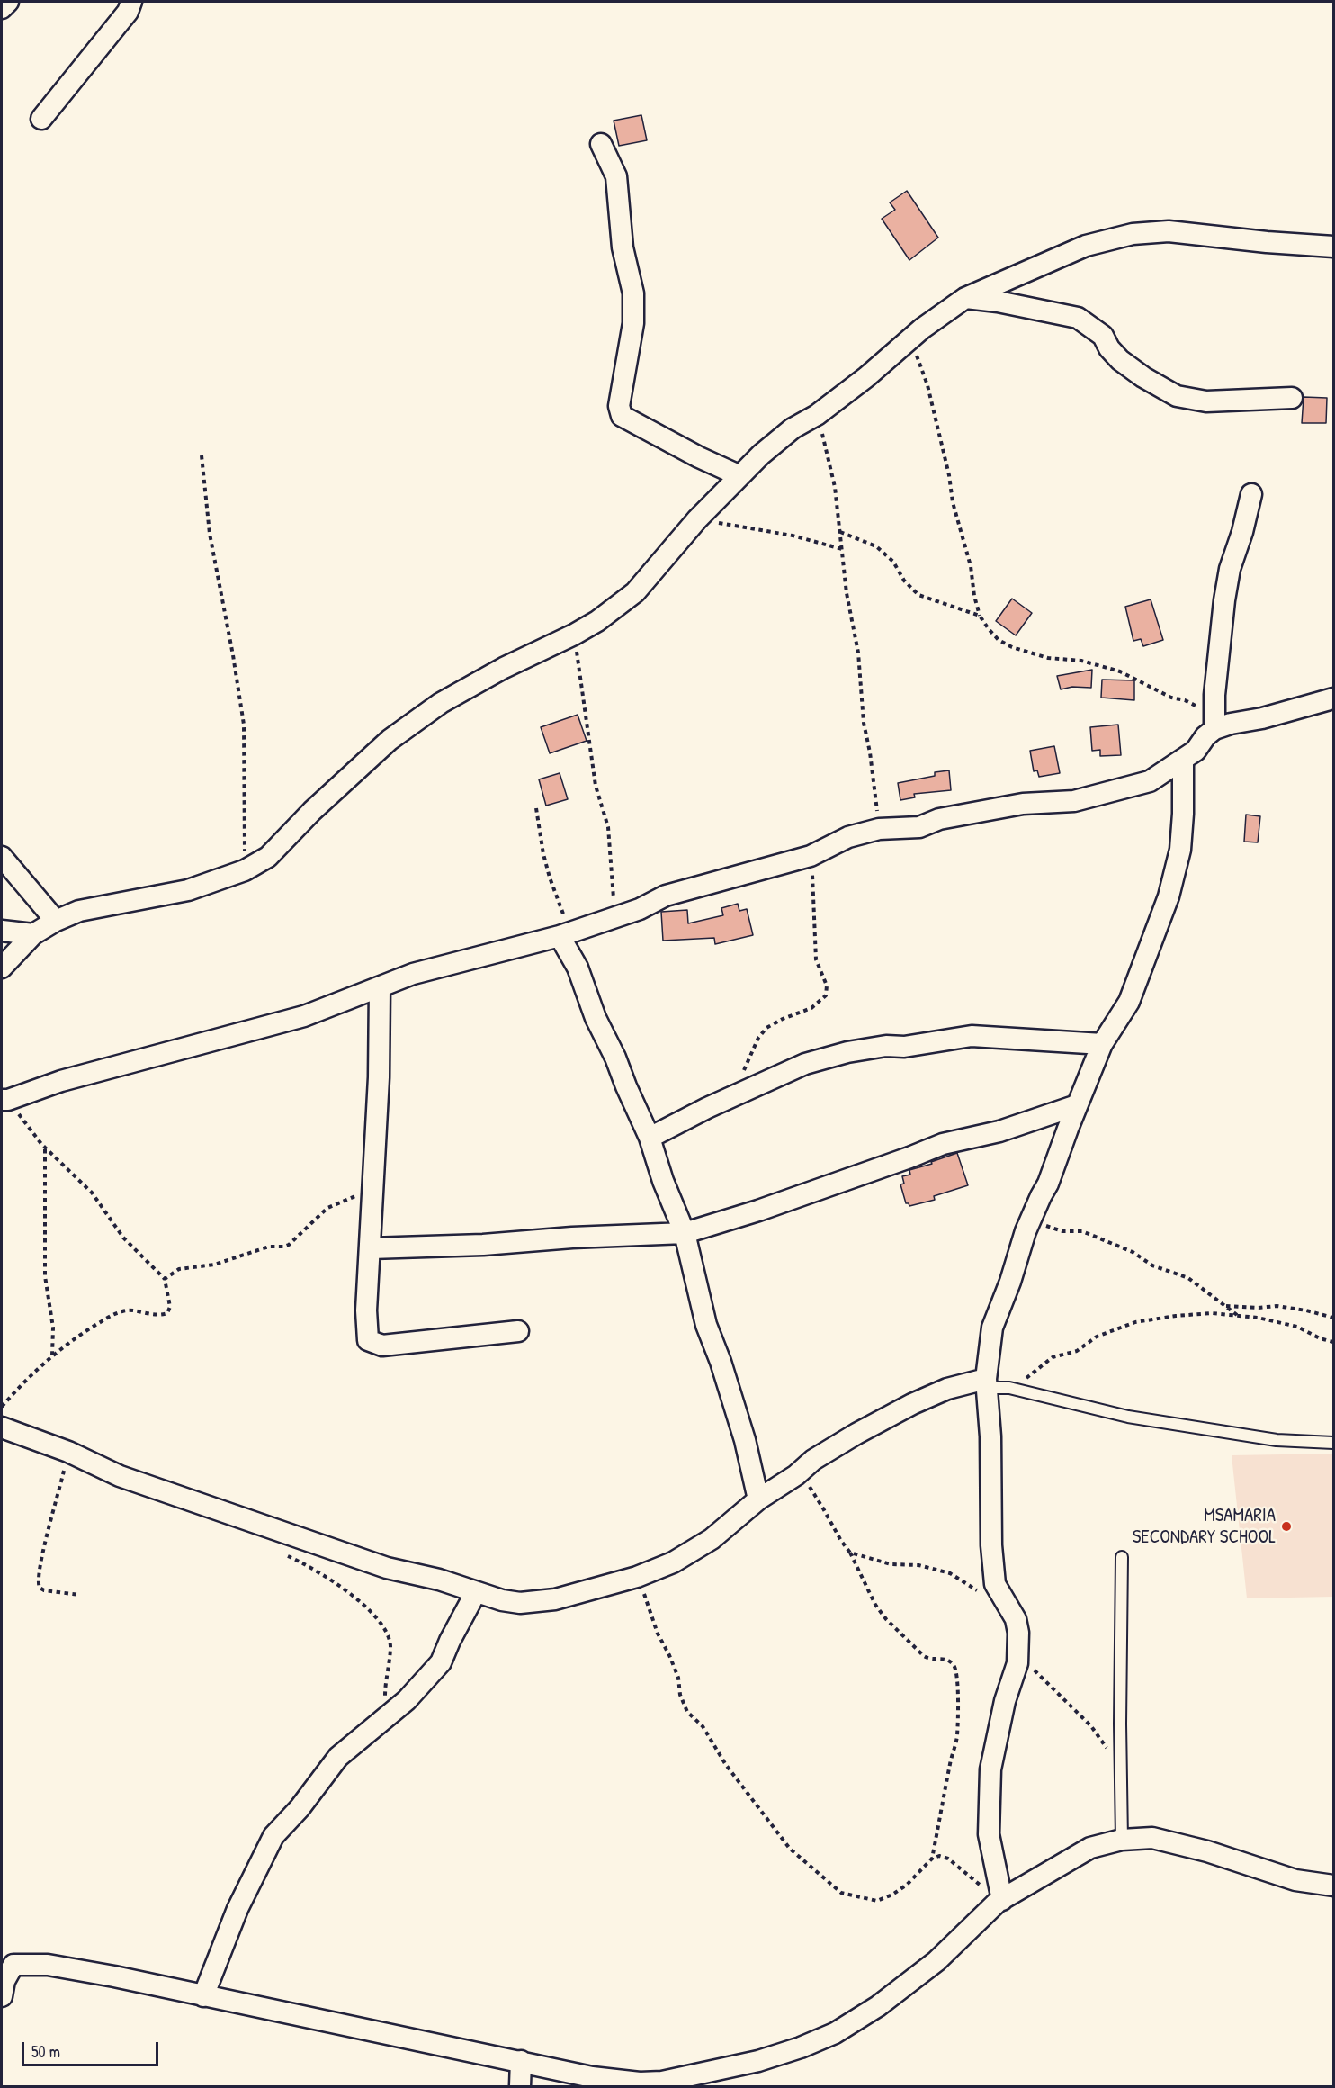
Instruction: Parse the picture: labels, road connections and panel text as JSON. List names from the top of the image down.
{
  "places": ["MSAMARIA SECONDARY SCHOOL"],
  "scale_bar": "50 m"
}
